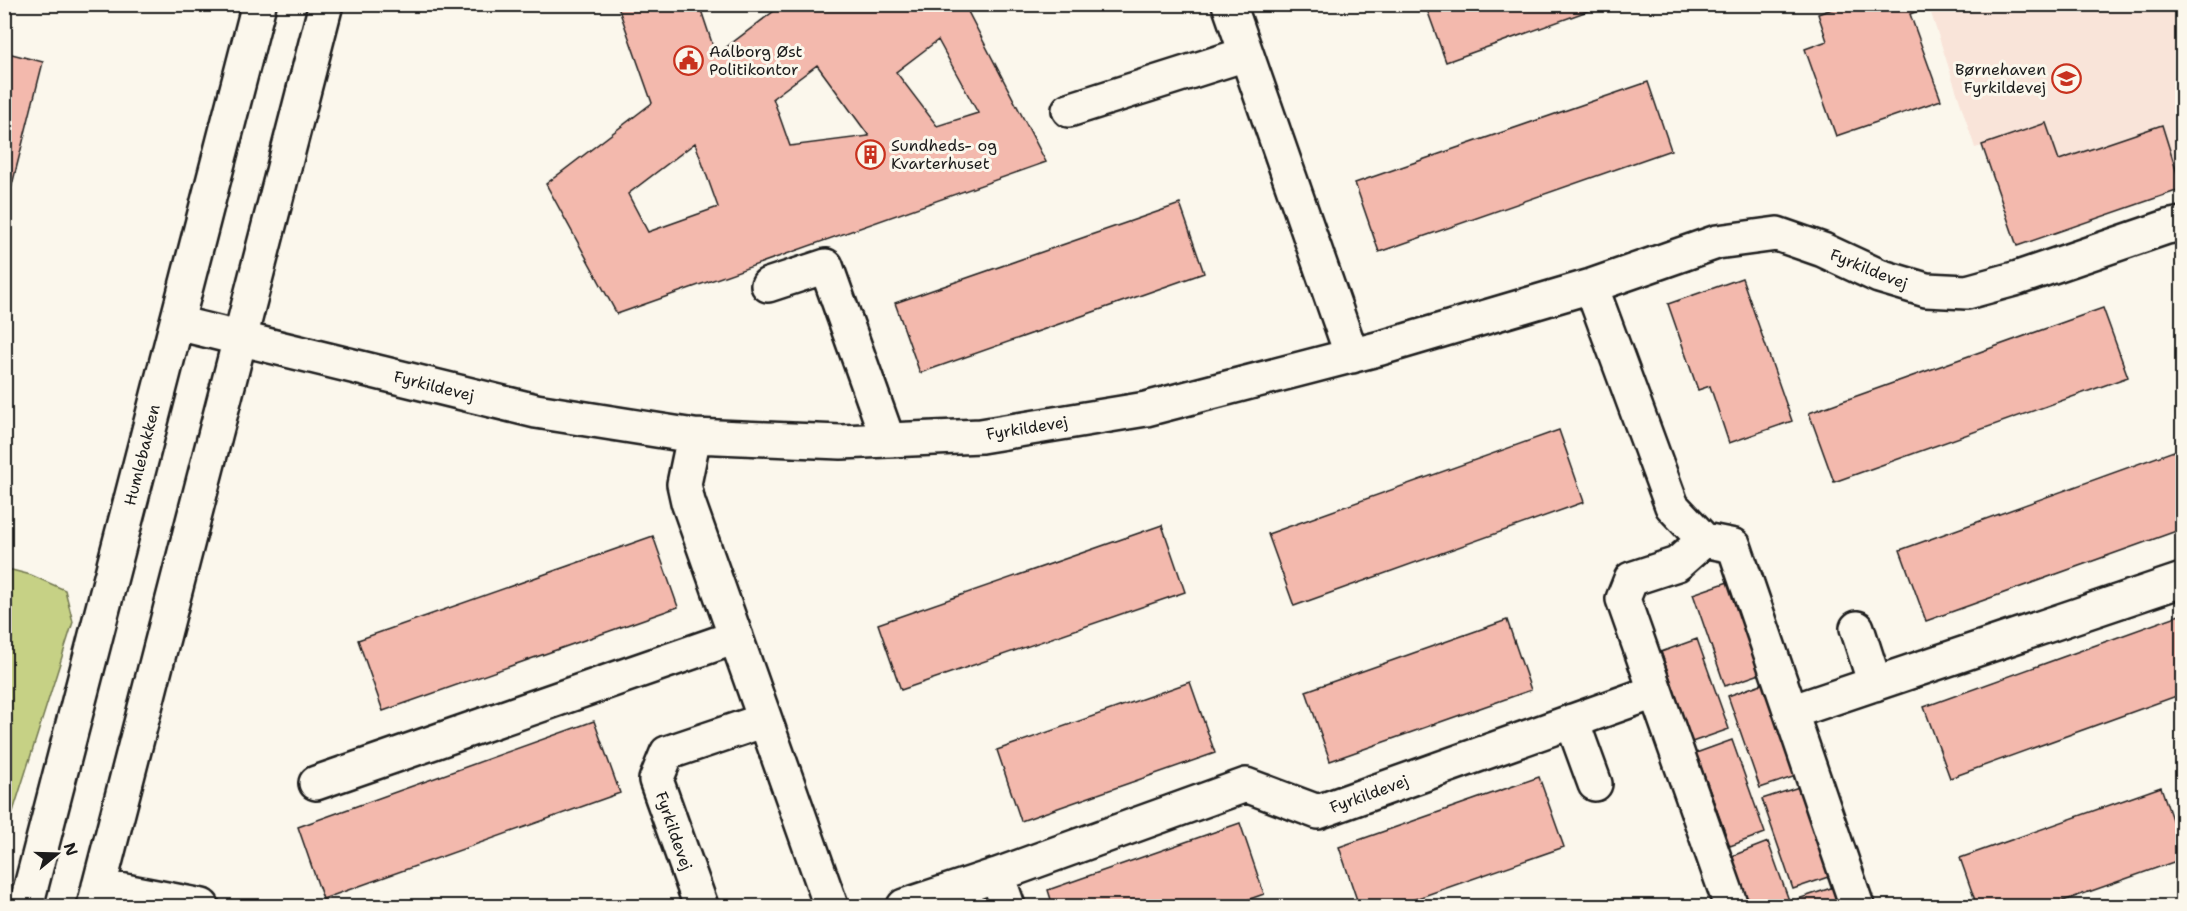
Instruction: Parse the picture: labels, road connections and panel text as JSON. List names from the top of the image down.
{
  "streets": {
    "street": ["Fyrkildevej", "Humlebakken"]
  },
  "crossings": [
    ["Fyrkildevej", "Humlebakken"]
  ],
  "places": {
    "public building": ["Aalborg Øst Politikontor"],
    "school or university": ["Børnehaven Fyrkildevej"],
    "building": ["Sundheds- og Kvarterhuset"]
  },
  "north": "right"
}
